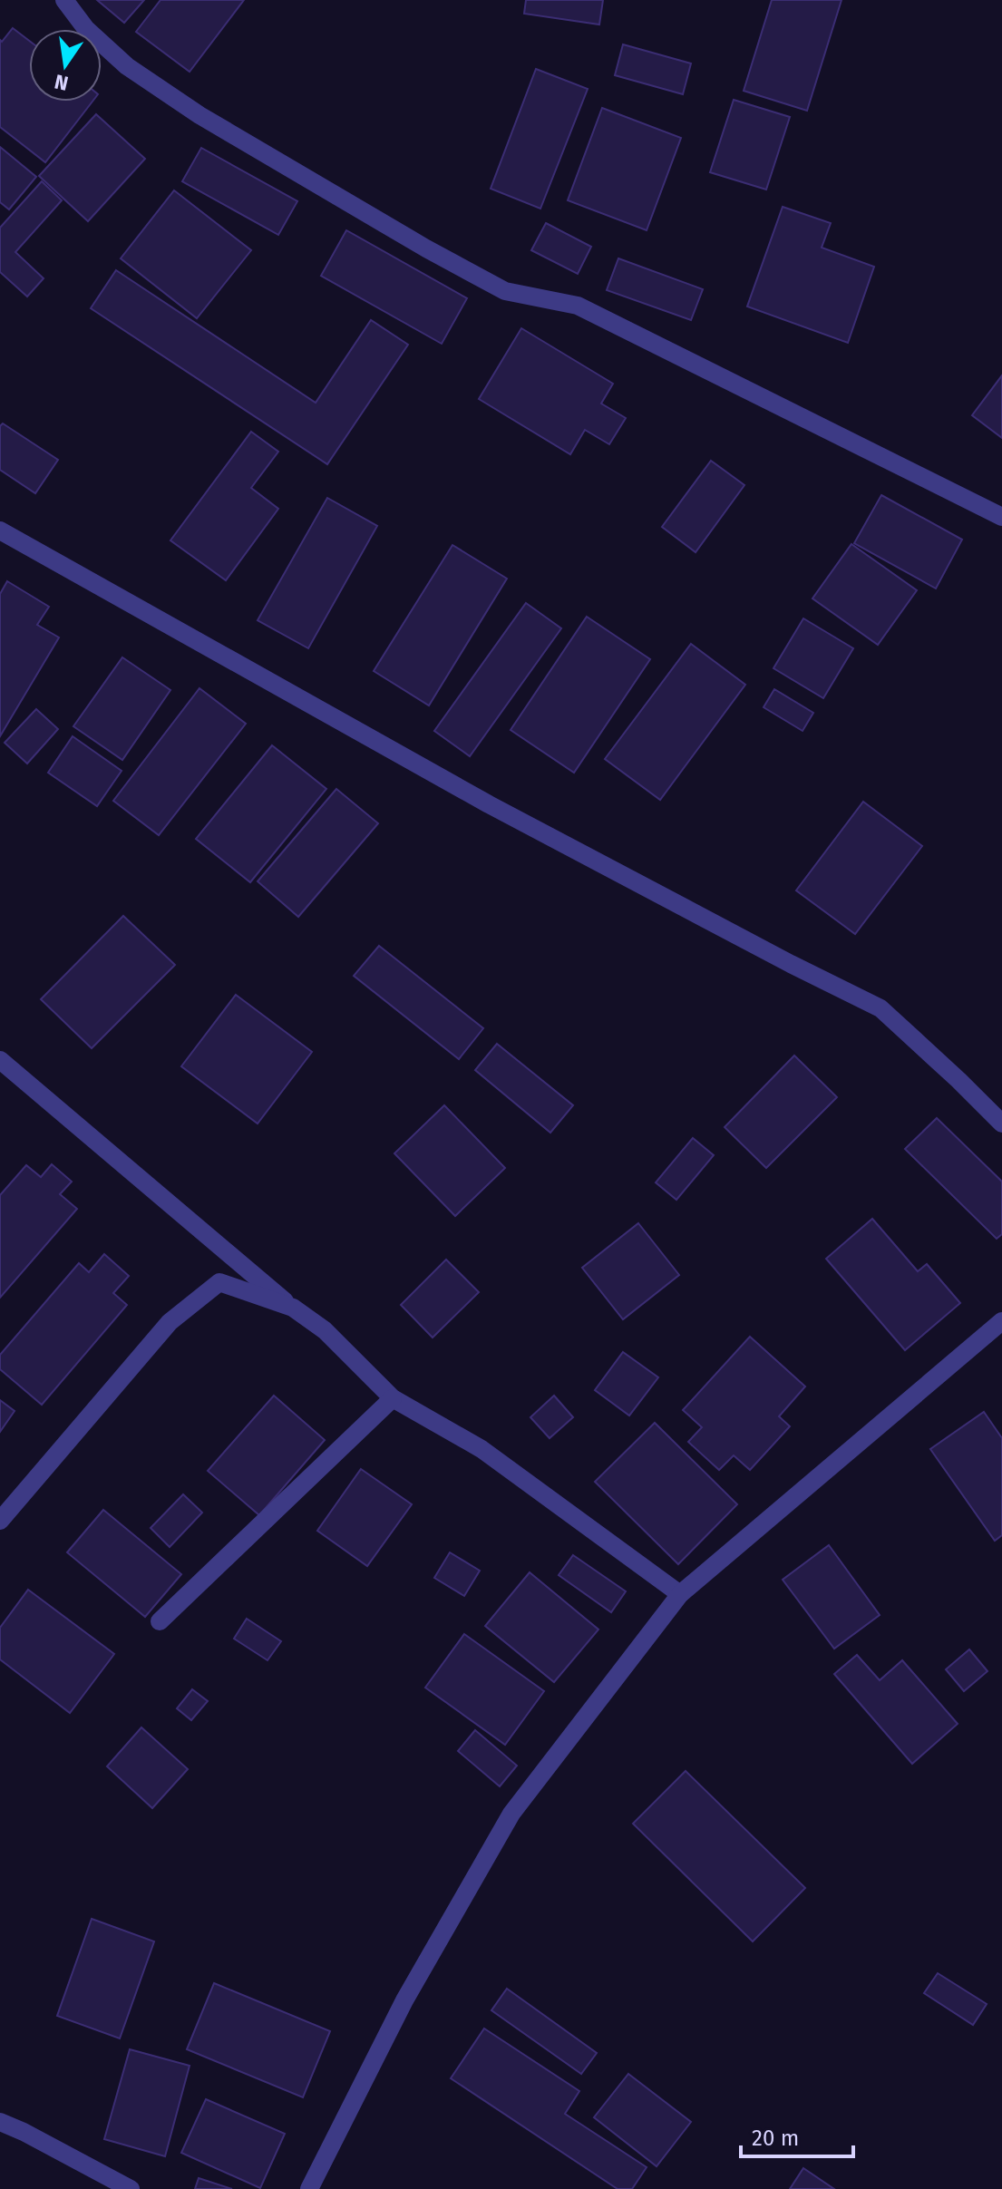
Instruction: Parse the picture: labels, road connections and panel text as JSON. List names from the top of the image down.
{
  "scale_bar": "20 m",
  "north": "bottom"
}
